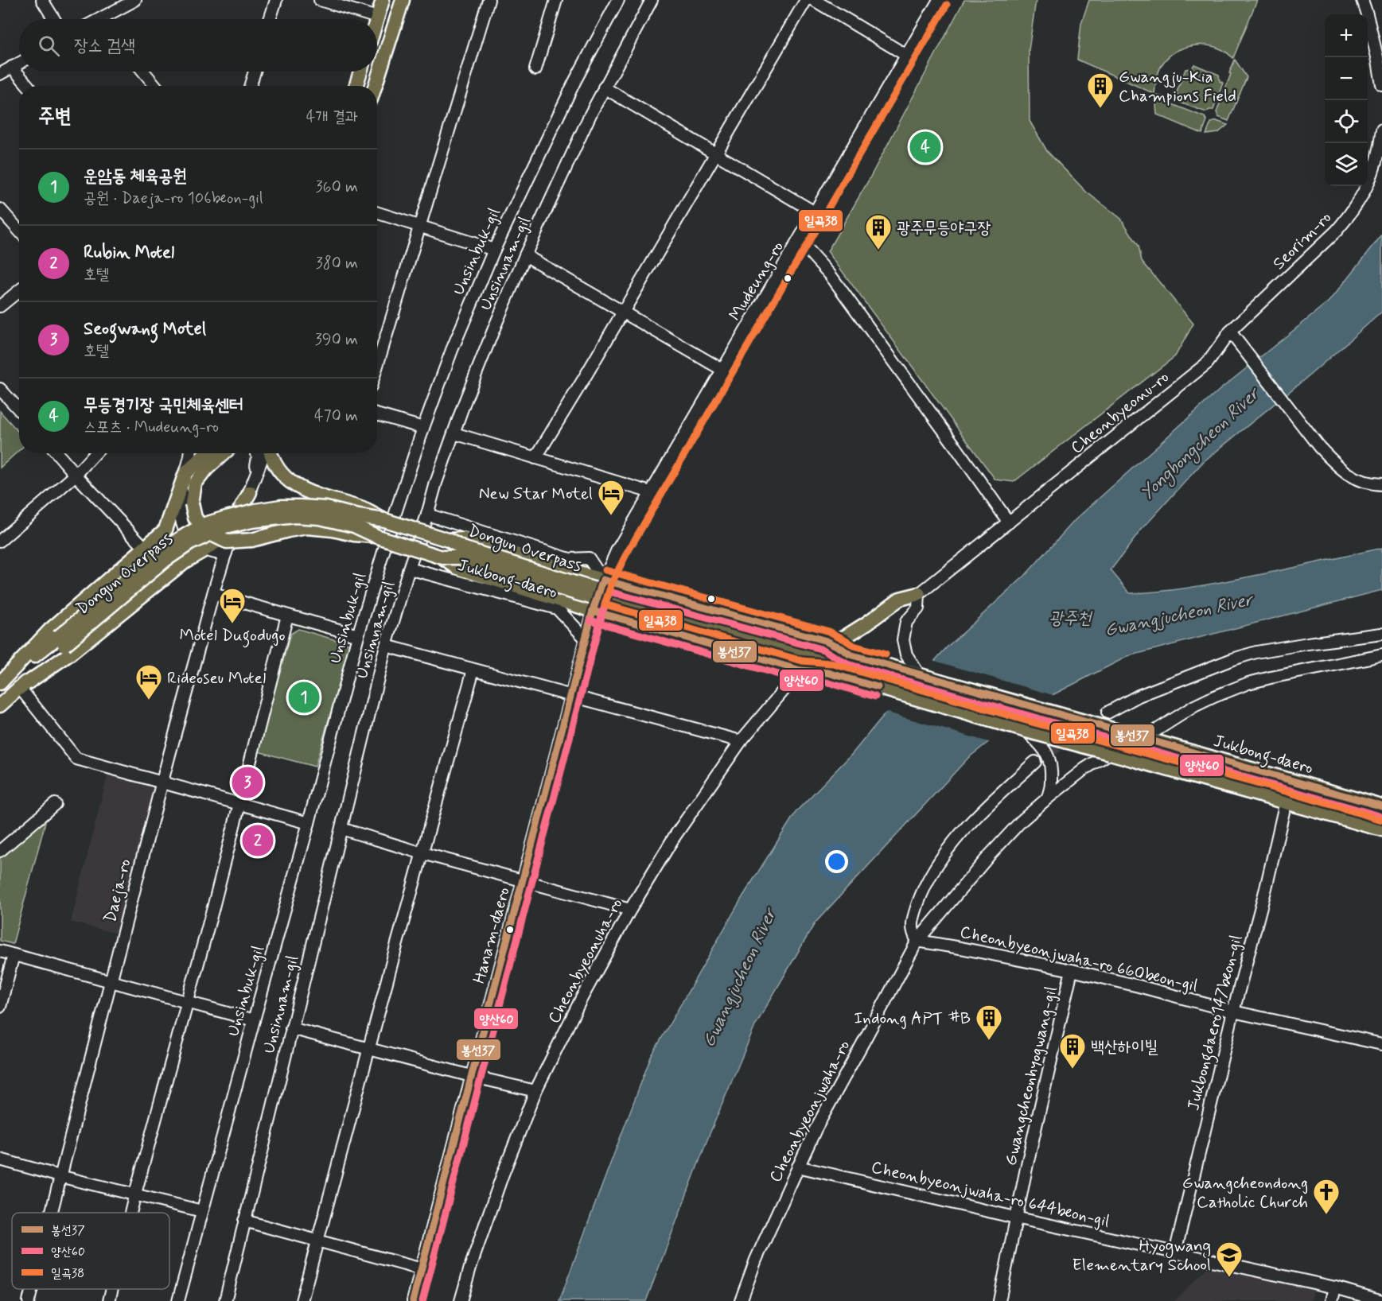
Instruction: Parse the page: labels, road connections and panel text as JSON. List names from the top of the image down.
{
  "streets": {
    "main road": ["Dongun Overpass", "Jukbong-daero"],
    "street": [
      "Seorim-ro",
      "Unsinbuk-gil",
      "Unsinnam-gil",
      "Mudeung-ro",
      "Cheonbyeonu-ro",
      "Daeja-ro",
      "Hanam-daero",
      "Cheonbyeonjwaha-ro 660beon-gil",
      "Cheonbyeonuha-ro",
      "Jukbongdaero147beon-gil",
      "Gwangcheonhyogwang-gil",
      "Cheonbyeonjwaha-ro",
      "Cheonbyeonjwaha-ro 644beon-gil"
    ]
  },
  "crossings": [
    ["Seorim-ro", "Cheonbyeonu-ro"],
    ["Unsinnam-gil", "Jukbong-daero"],
    ["Mudeung-ro", "Hanam-daero"],
    ["Dongun Overpass", "Jukbong-daero"],
    ["Jukbong-daero", "Hanam-daero"],
    ["Cheonbyeonjwaha-ro 660beon-gil", "Jukbongdaero147beon-gil"],
    ["Cheonbyeonjwaha-ro 660beon-gil", "Gwangcheonhyogwang-gil"],
    ["Cheonbyeonjwaha-ro 660beon-gil", "Cheonbyeonjwaha-ro"],
    ["Jukbongdaero147beon-gil", "Cheonbyeonjwaha-ro 644beon-gil"],
    ["Gwangcheonhyogwang-gil", "Cheonbyeonjwaha-ro 644beon-gil"],
    ["Cheonbyeonjwaha-ro", "Cheonbyeonjwaha-ro 644beon-gil"]
  ],
  "water": ["Yongbongcheon River", "Gwangjucheon River", "광주천"],
  "places": {
    "building": [
      "Gwangju-Kia Champions Field",
      "광주무등야구장",
      "Indong APT #B",
      "백산하이빌"
    ],
    "hotel": ["New Star Motel", "Motel Dugodugo", "Rideoseu Motel"],
    "church": ["Gwangcheondong Catholic Church"],
    "school or university": ["Hyogwang Elementary School"]
  },
  "lines": ["transit line 일곡38", "transit line 봉선37", "transit line 양산60"],
  "legend": ["봉선37", "양산60", "일곡38"],
  "page": {
    "map_buttons": ["+", "−"],
    "search": "장소 검색",
    "heading": ["주변", "4개 결과"],
    "pins": [
      "4",
      "1",
      "3",
      "2"
    ],
    "list": [
      {
        "mark": "1",
        "name": "운암동 체육공원",
        "note": "공원 · Daeja-ro 106beon-gil",
        "value": "360 m"
      },
      {
        "mark": "2",
        "name": "Rubin Motel",
        "note": "호텔",
        "value": "380 m"
      },
      {
        "mark": "3",
        "name": "Seogwang Motel",
        "note": "호텔",
        "value": "390 m"
      },
      {
        "mark": "4",
        "name": "무등경기장 국민체육센터",
        "note": "스포츠 · Mudeung-ro",
        "value": "470 m"
      }
    ]
  }
}
